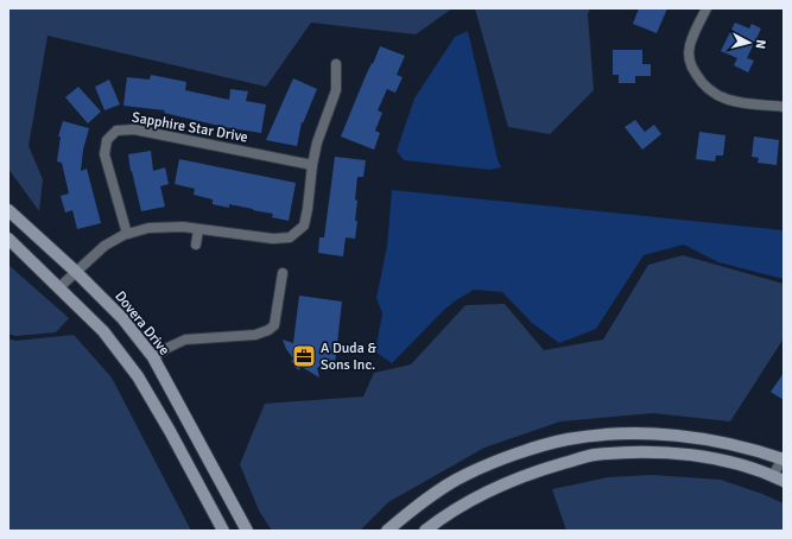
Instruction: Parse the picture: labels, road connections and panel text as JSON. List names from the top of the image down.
{
  "streets": {
    "street": ["Sapphire Star Drive", "Dovera Drive"]
  },
  "places": {
    "office": ["A Duda & Sons Inc."]
  },
  "north": "right"
}
